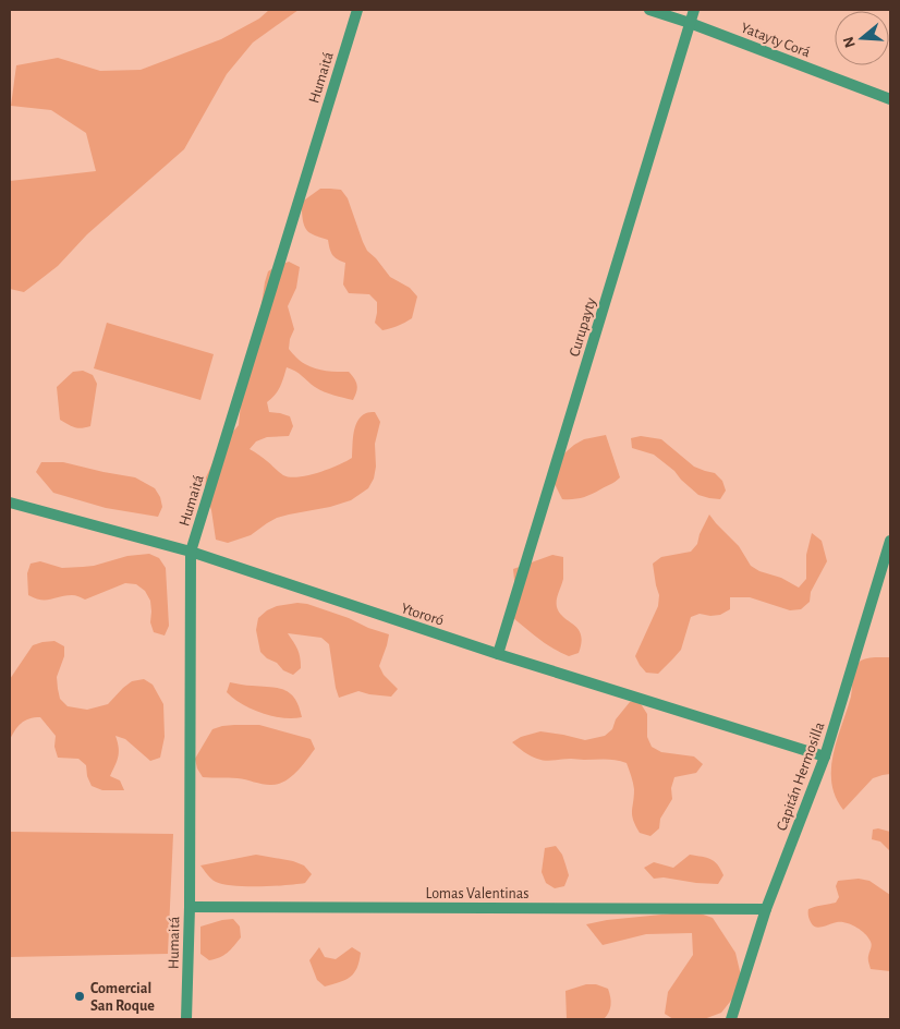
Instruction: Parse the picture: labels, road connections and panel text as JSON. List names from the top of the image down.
{
  "streets": {
    "street": [
      "Yatayty Corá",
      "Humaitá",
      "Curupayty",
      "Ytororó",
      "Capitán Hermosilla",
      "Lomas Valentinas"
    ]
  },
  "crossings": [
    ["Yatayty Corá", "Curupayty"],
    ["Humaitá", "Ytororó"],
    ["Humaitá", "Lomas Valentinas"],
    ["Curupayty", "Ytororó"],
    ["Ytororó", "Capitán Hermosilla"],
    ["Capitán Hermosilla", "Lomas Valentinas"]
  ],
  "places": ["Comercial San Roque"],
  "north": "left"
}
